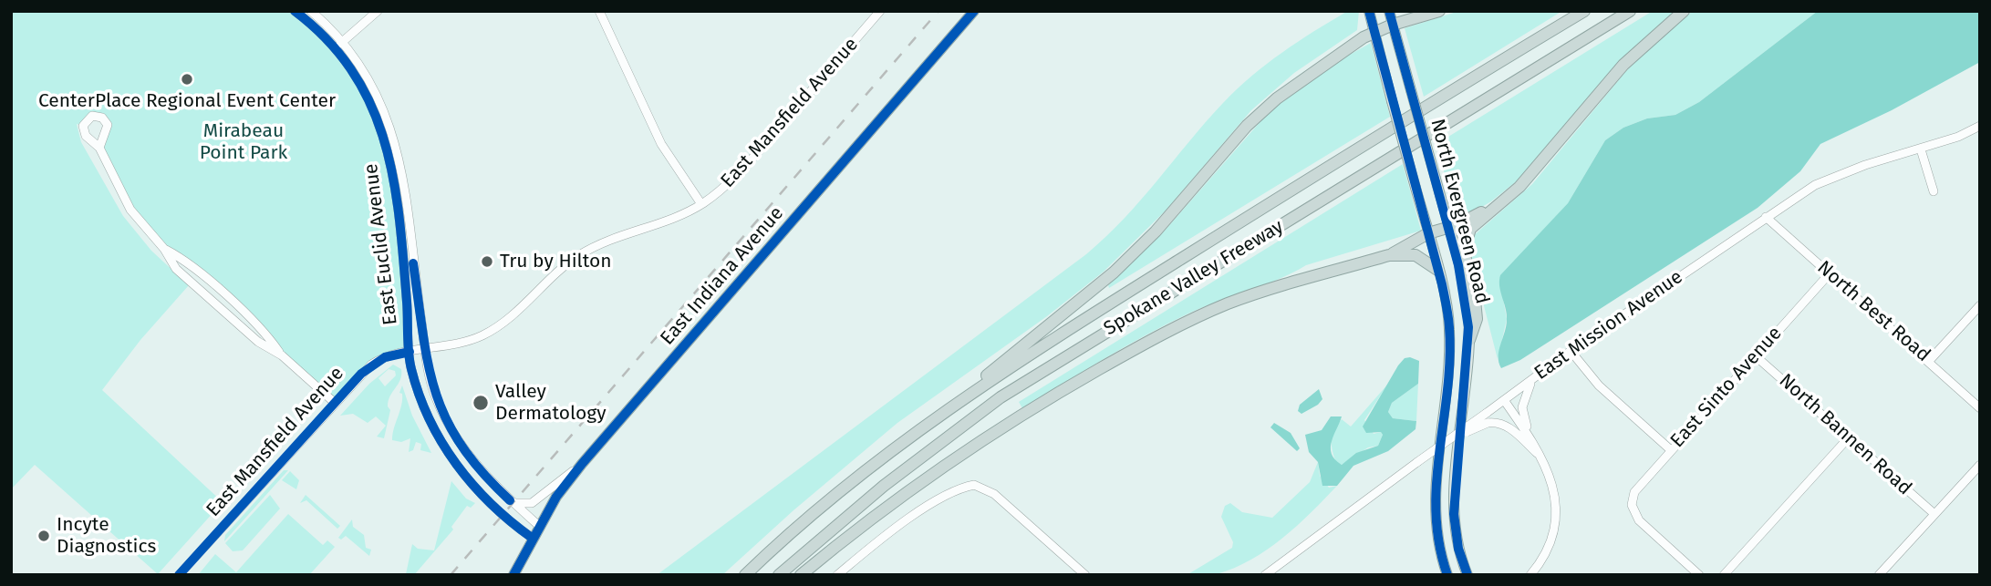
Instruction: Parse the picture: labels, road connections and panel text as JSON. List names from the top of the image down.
{
  "streets": {
    "highway": ["Spokane Valley Freeway"],
    "main road": ["North Evergreen Road", "East Indiana Avenue"],
    "street": [
      "East Mansfield Avenue",
      "East Euclid Avenue",
      "North Best Road",
      "East Mission Avenue",
      "East Sinto Avenue",
      "North Bannen Road"
    ]
  },
  "crossings": [
    ["East Mansfield Avenue", "East Euclid Avenue"],
    ["East Euclid Avenue", "East Indiana Avenue"],
    ["North Best Road", "East Mission Avenue"],
    ["North Best Road", "East Sinto Avenue"],
    ["East Sinto Avenue", "North Bannen Road"]
  ],
  "parks": ["Mirabeau Point Park"],
  "places": [
    "CenterPlace Regional Event Center",
    "Tru by Hilton",
    "Valley Dermatology",
    "Incyte Diagnostics"
  ]
}
